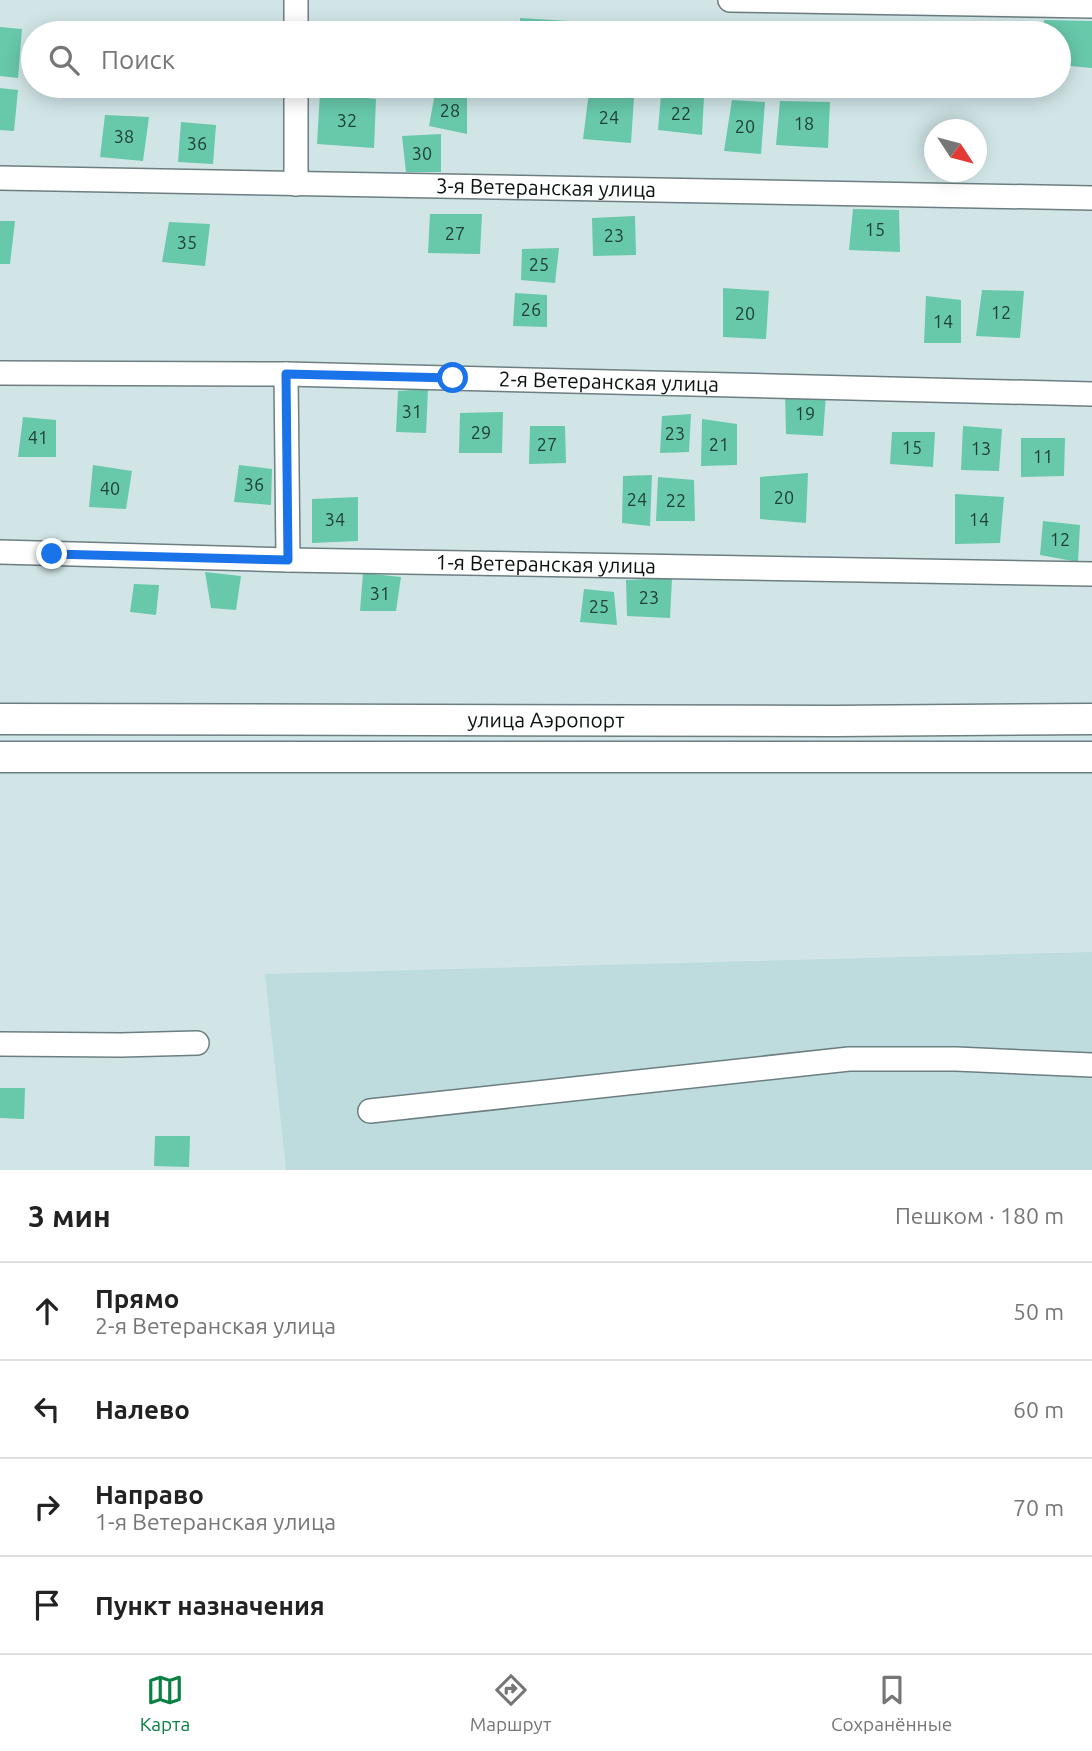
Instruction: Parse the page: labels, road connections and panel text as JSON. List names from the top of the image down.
{
  "streets": {
    "main road": ["улица Аэропорт"],
    "street": ["3-я Ветеранская улица", "2-я Ветеранская улица", "1-я Ветеранская улица"]
  },
  "house_numbers": [
    "28",
    "22",
    "24",
    "32",
    "18",
    "20",
    "38",
    "36",
    "30",
    "15",
    "27",
    "23",
    "35",
    "25",
    "26",
    "12",
    "20",
    "14",
    "31",
    "19",
    "29",
    "23",
    "41",
    "27",
    "21",
    "15",
    "13",
    "11",
    "36",
    "40",
    "20",
    "24",
    "22",
    "34",
    "14",
    "12",
    "31",
    "23",
    "25"
  ],
  "north": "bottom right",
  "page": {
    "search": "Поиск",
    "heading": ["3 мин", "Пешком · 180 m"],
    "list": [
      ["Прямо", "2-я Ветеранская улица", "50 m"],
      ["Налево", "60 m"],
      ["Направо", "1-я Ветеранская улица", "70 m"],
      "Пункт назначения"
    ],
    "nav": ["Карта", "Маршрут", "Сохранённые"]
  }
}
